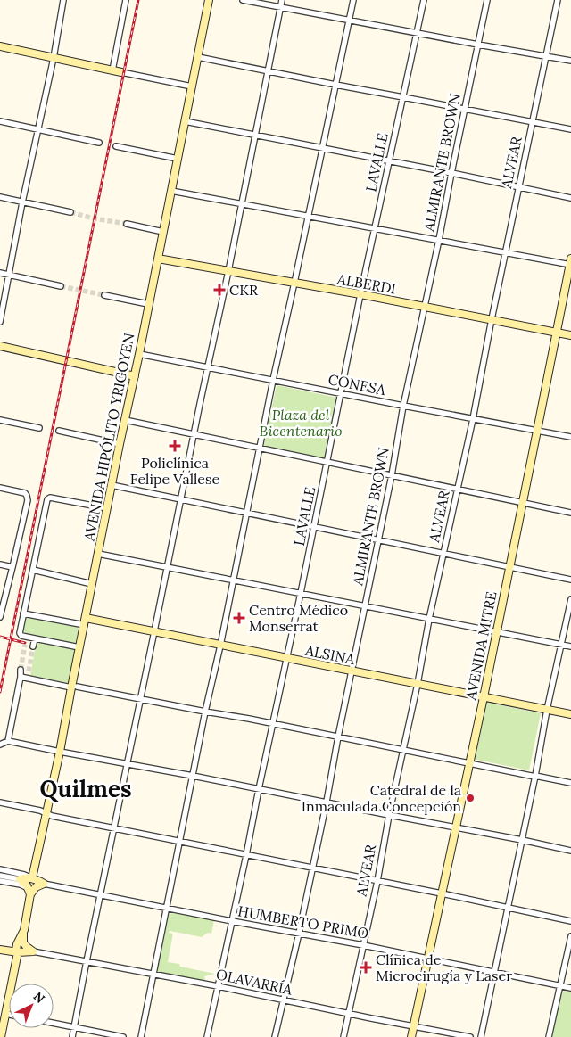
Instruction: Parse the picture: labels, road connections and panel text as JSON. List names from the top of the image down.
{
  "streets": {
    "main road": [
      "ALBERDI",
      "AVENIDA HIPÓLITO YRIGOYEN",
      "AVENIDA MITRE",
      "ALSINA",
      "HUMBERTO PRIMO",
      "OLAVARRÍA"
    ],
    "street": [
      "LAVALLE",
      "ALMIRANTE BROWN",
      "ALVEAR",
      "CONESA"
    ]
  },
  "crossings": [
    ["LAVALLE", "ALBERDI"],
    ["LAVALLE", "CONESA"],
    ["LAVALLE", "ALSINA"],
    ["LAVALLE", "HUMBERTO PRIMO"],
    ["LAVALLE", "OLAVARRÍA"],
    ["ALMIRANTE BROWN", "ALBERDI"],
    ["ALMIRANTE BROWN", "CONESA"],
    ["ALMIRANTE BROWN", "ALSINA"],
    ["ALMIRANTE BROWN", "HUMBERTO PRIMO"],
    ["ALMIRANTE BROWN", "OLAVARRÍA"],
    ["ALVEAR", "ALBERDI"],
    ["ALVEAR", "CONESA"],
    ["ALVEAR", "ALSINA"],
    ["ALVEAR", "HUMBERTO PRIMO"],
    ["ALVEAR", "OLAVARRÍA"],
    ["ALBERDI", "AVENIDA HIPÓLITO YRIGOYEN"],
    ["ALBERDI", "AVENIDA MITRE"],
    ["CONESA", "AVENIDA HIPÓLITO YRIGOYEN"],
    ["CONESA", "AVENIDA MITRE"],
    ["AVENIDA HIPÓLITO YRIGOYEN", "ALSINA"],
    ["AVENIDA HIPÓLITO YRIGOYEN", "HUMBERTO PRIMO"],
    ["AVENIDA MITRE", "ALSINA"],
    ["AVENIDA MITRE", "HUMBERTO PRIMO"],
    ["AVENIDA MITRE", "OLAVARRÍA"]
  ],
  "districts": ["Quilmes"],
  "parks": ["Plaza del Bicentenario"],
  "places": {
    "health": [
      "CKR",
      "Policlínica Felipe Vallese",
      "Centro Médico Monserrat",
      "Clínica de Microcirugía y Laser"
    ],
    "other": ["Catedral de la Inmaculada Concepción"]
  },
  "north": "top right"
}
